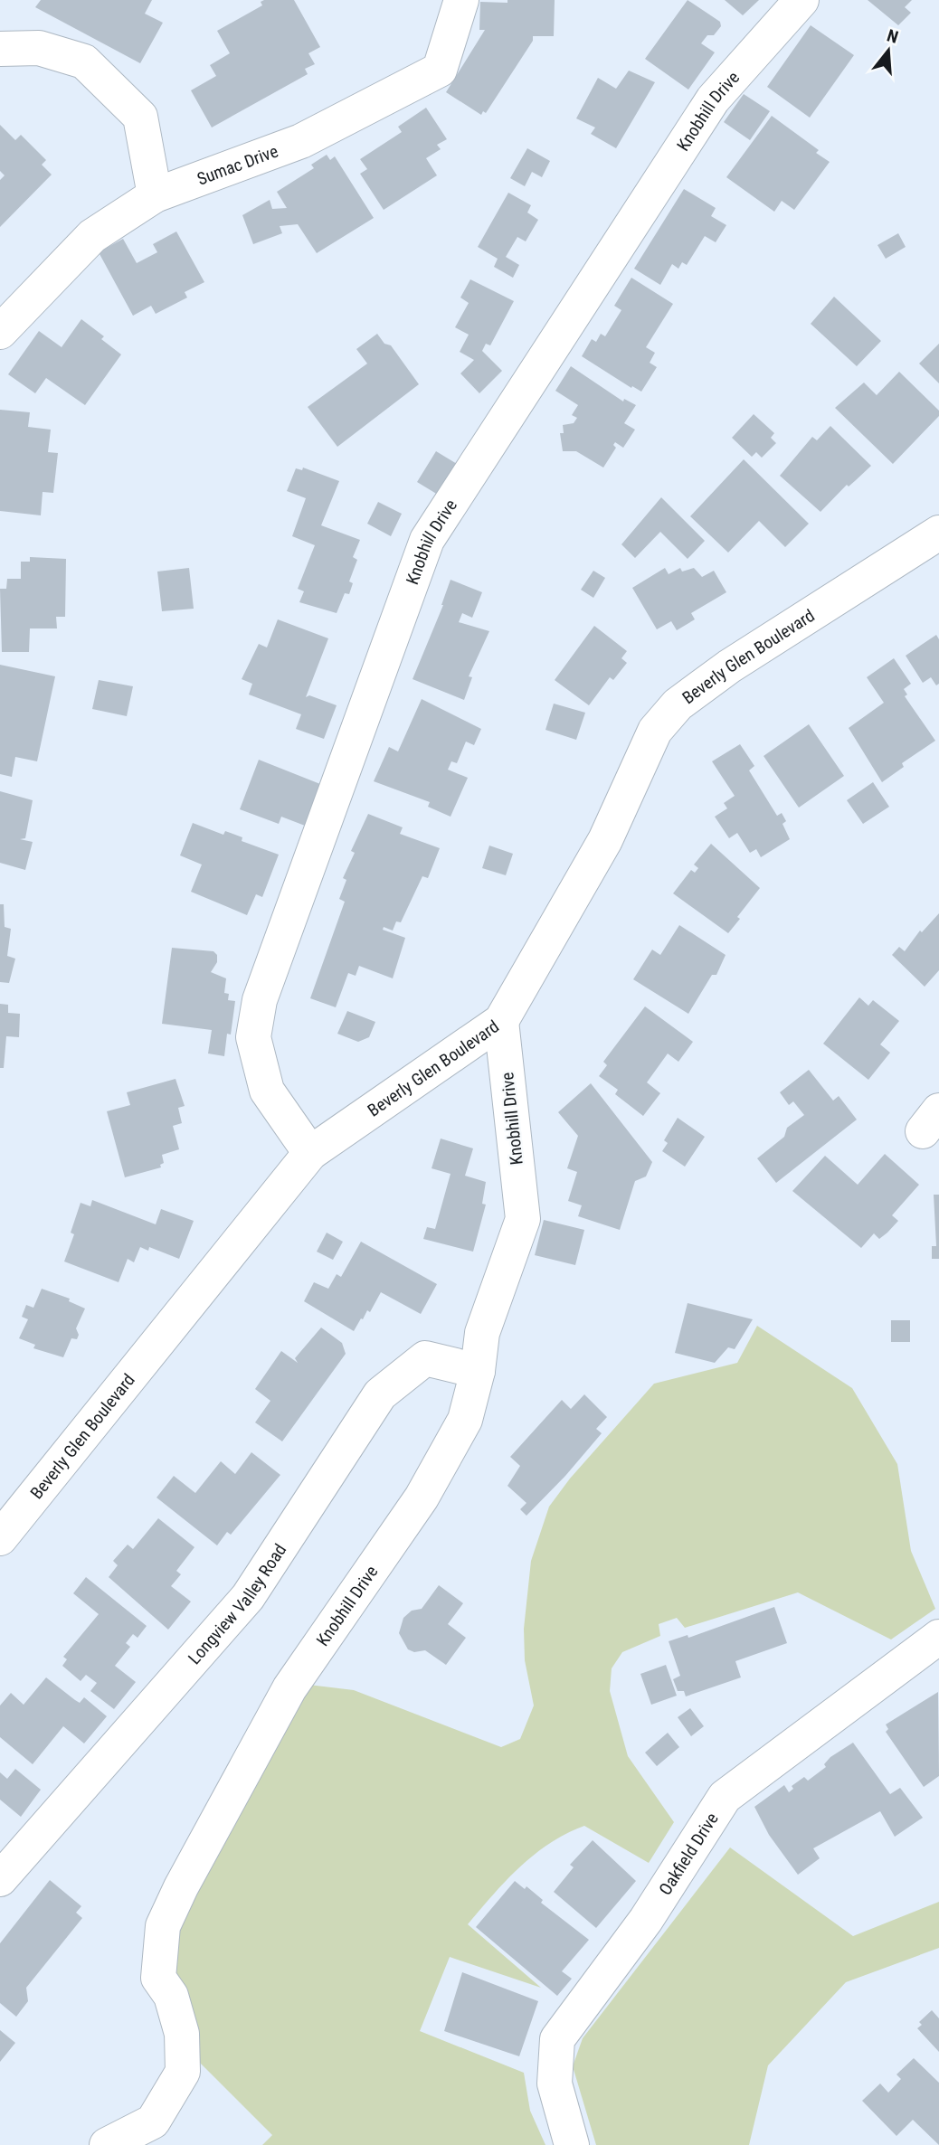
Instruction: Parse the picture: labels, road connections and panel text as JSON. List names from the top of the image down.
{
  "streets": {
    "street": [
      "Knobhill Drive",
      "Sumac Drive",
      "Beverly Glen Boulevard",
      "Longview Valley Road",
      "Oakfield Drive"
    ]
  },
  "crossings": [
    ["Knobhill Drive", "Beverly Glen Boulevard"],
    ["Knobhill Drive", "Longview Valley Road"]
  ],
  "north": "top"
}
